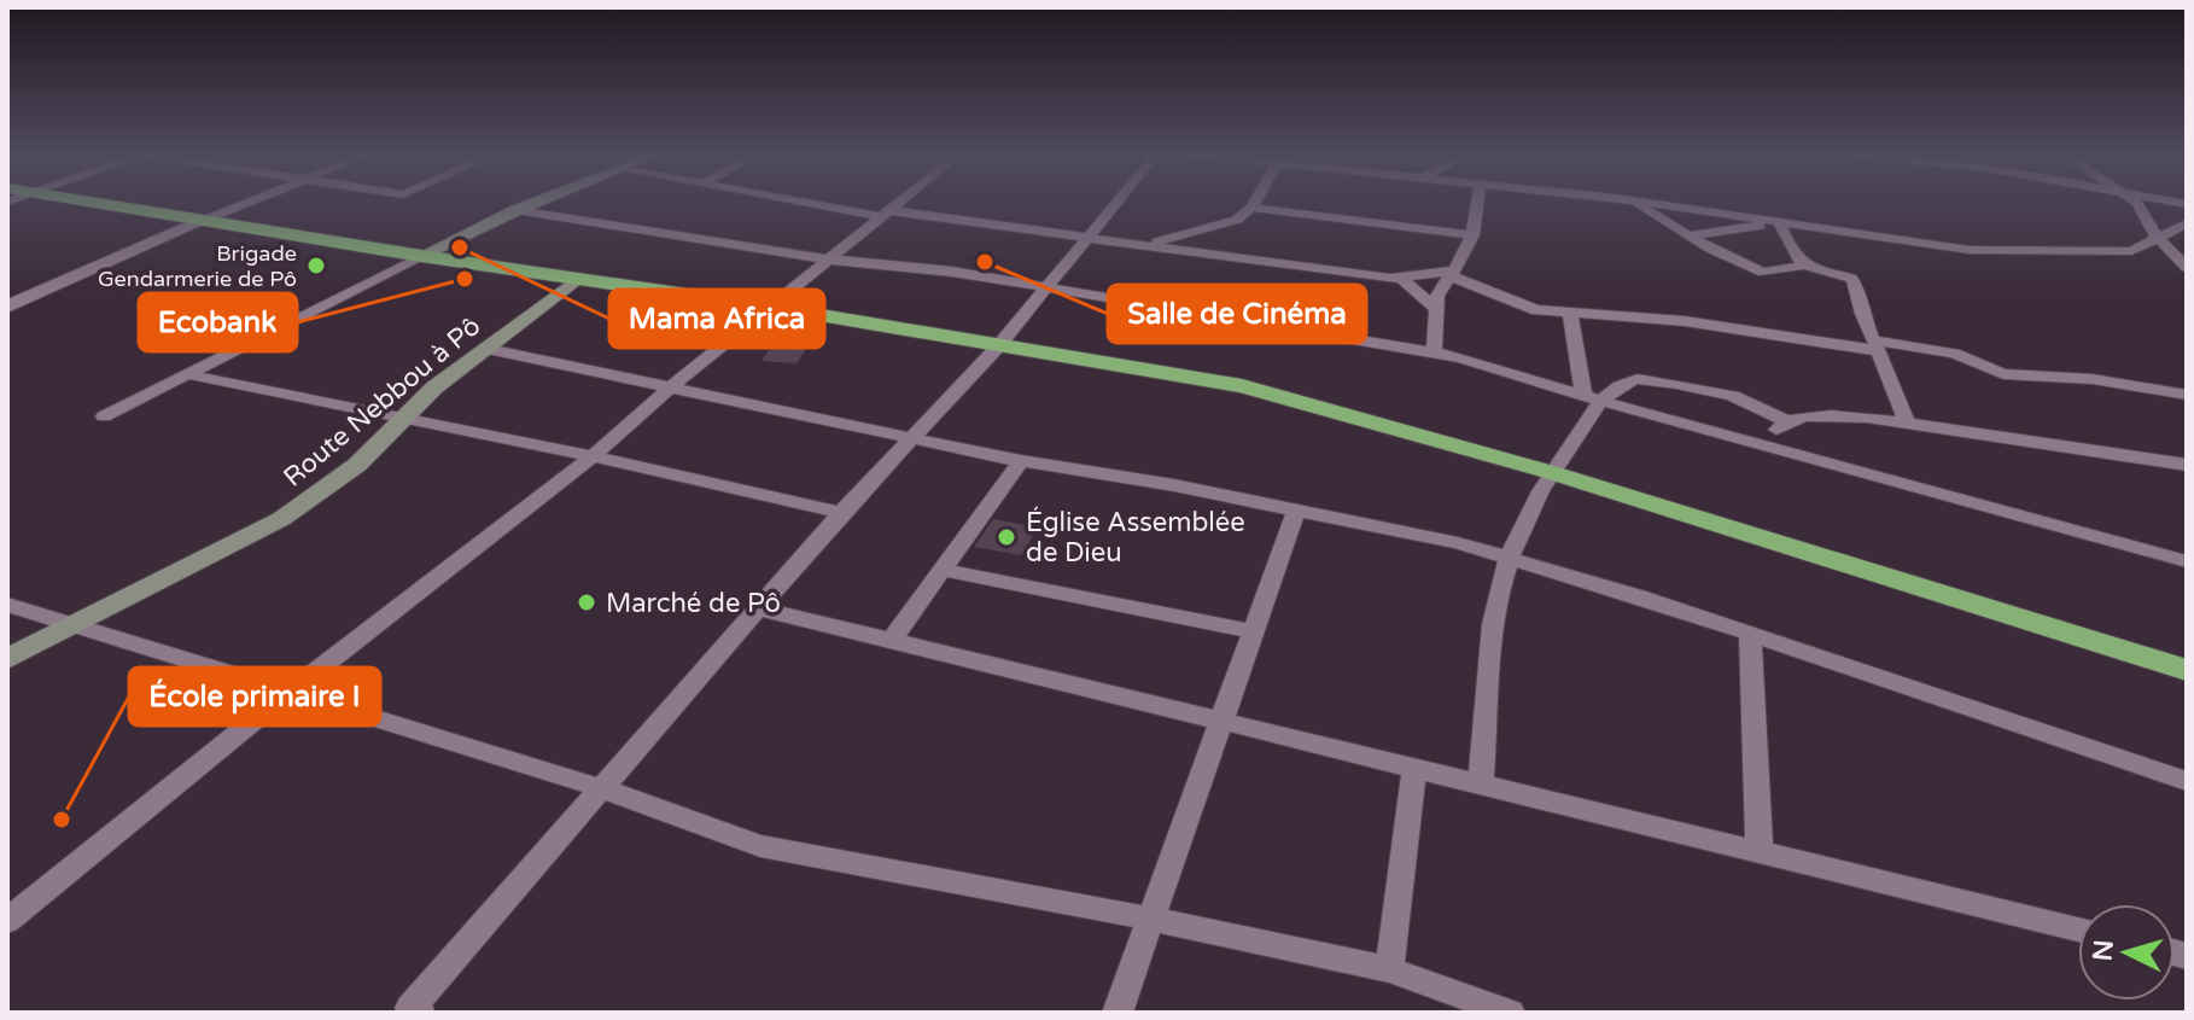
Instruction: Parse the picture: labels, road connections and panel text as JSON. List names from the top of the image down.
{
  "streets": {
    "main road": ["Route Nebbou à Pô"]
  },
  "places": [
    "Mama Africa",
    "Salle de Cinéma",
    "Brigade Gendarmerie de Pô",
    "Ecobank",
    "Église Assemblée de Dieu",
    "Marché de Pô",
    "École primaire I"
  ],
  "north": "left"
}
